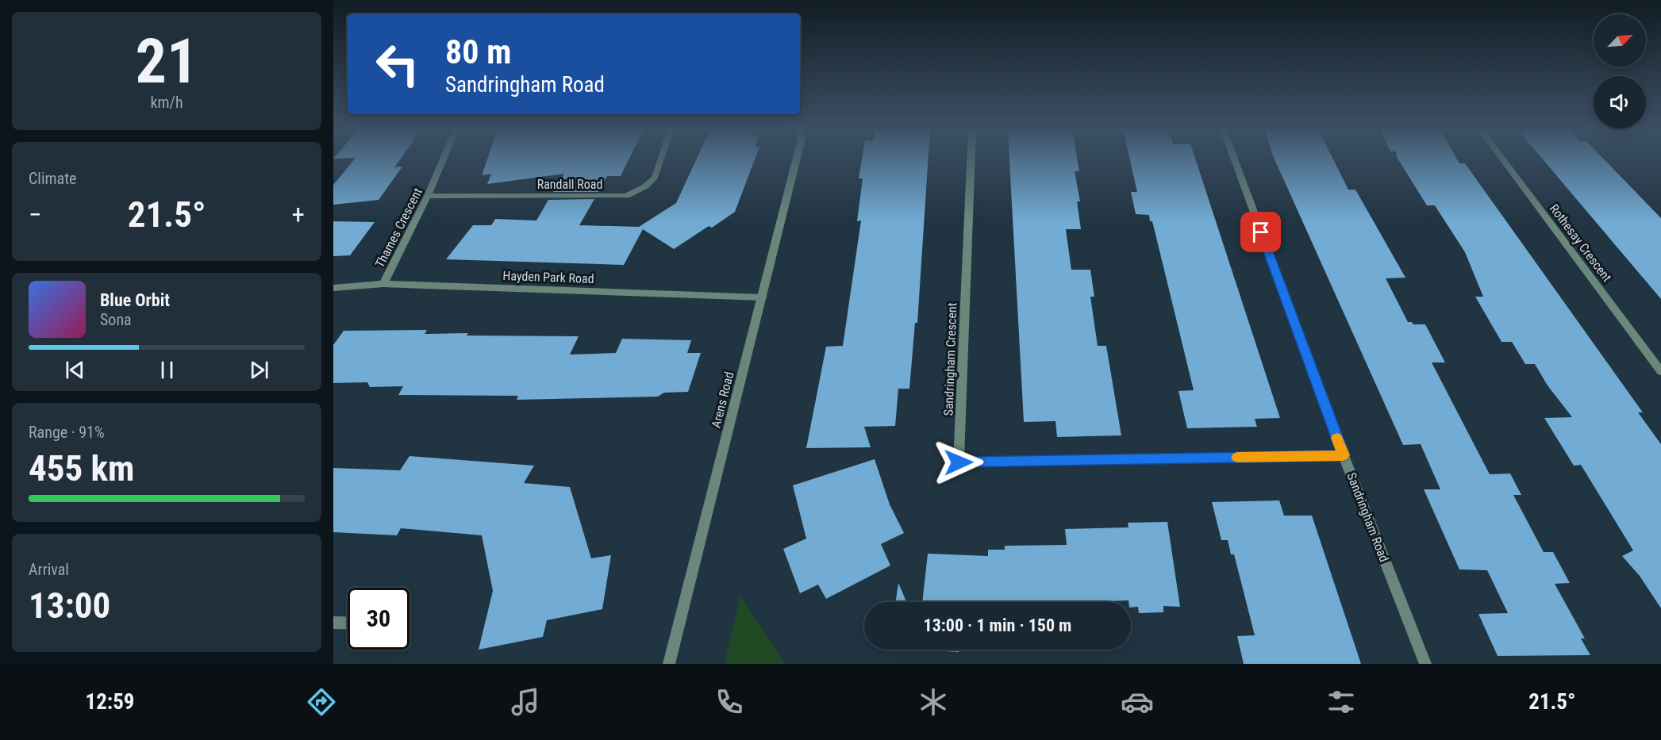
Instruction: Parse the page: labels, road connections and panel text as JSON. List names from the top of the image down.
{
  "streets": {
    "street": [
      "Randall Road",
      "Thames Crescent",
      "Rothesay Crescent",
      "Hayden Park Road",
      "Sandringham Crescent",
      "Arens Road",
      "Sandringham Road"
    ]
  },
  "crossings": [
    ["Randall Road", "Thames Crescent"],
    ["Thames Crescent", "Hayden Park Road"],
    ["Hayden Park Road", "Arens Road"],
    ["Sandringham Crescent", "Sandringham Road"]
  ],
  "north": "top right",
  "page": {
    "tile": [
      ["21", "km/h"],
      "Climate",
      ["Range · 91%", "455 km"],
      ["Arrival", "13:00"]
    ],
    "turn": ["80 m", "Sandringham Road"],
    "heat": ["−", "21.5°", "+"],
    "song": ["Blue Orbit", "Sona"],
    "limit": "30",
    "trip": "13:00 · 1 min · 150 m",
    "tabs": ["12:59", "21.5°"]
  }
}
